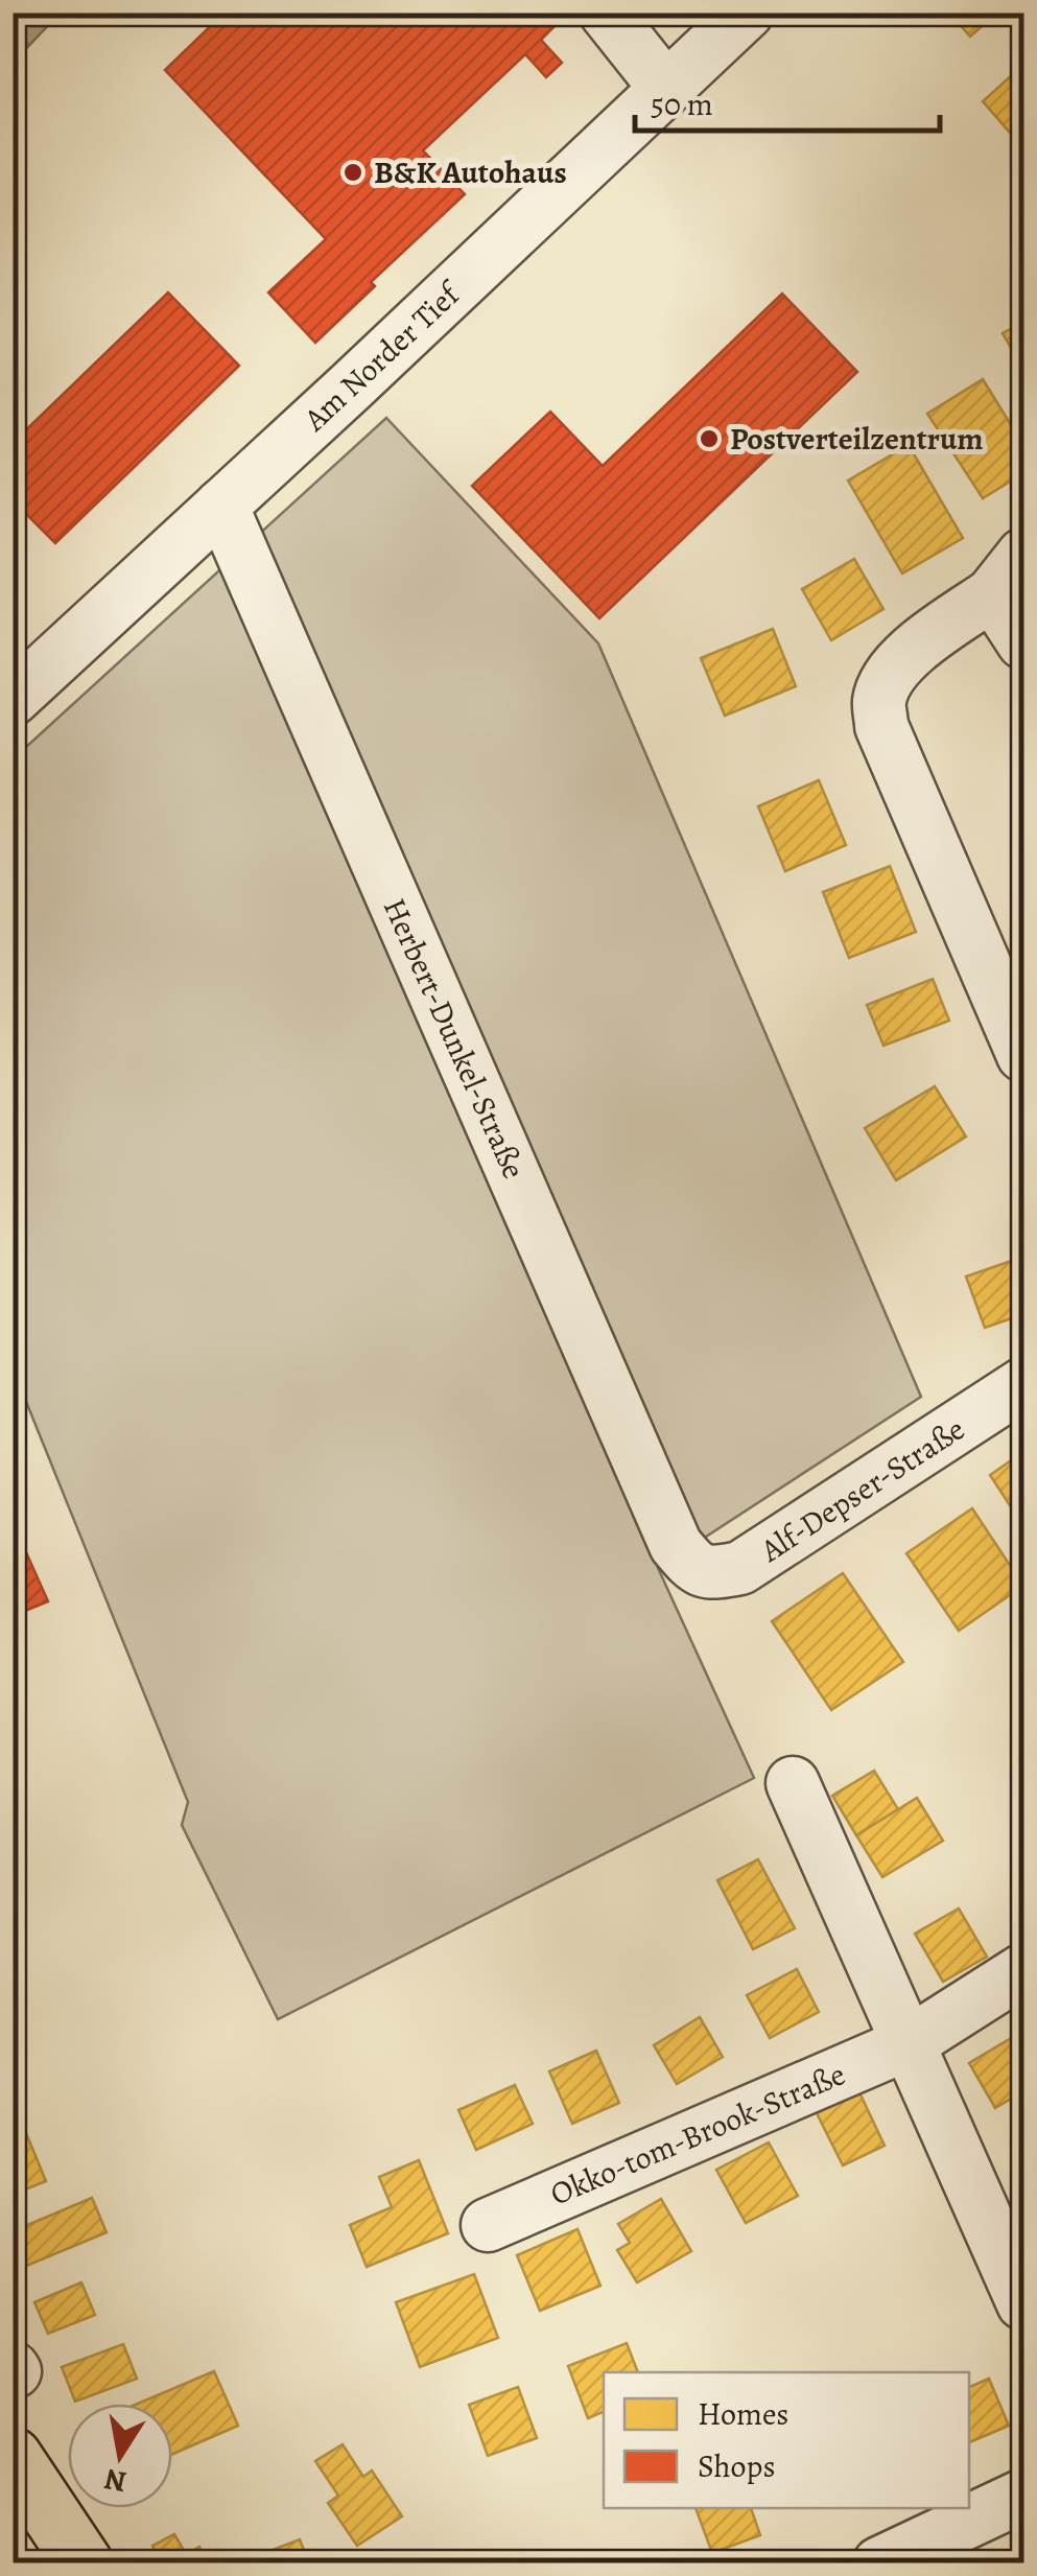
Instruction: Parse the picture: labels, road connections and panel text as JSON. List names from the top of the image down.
{
  "streets": {
    "street": [
      "Am Norder Tief",
      "Herbert-Dunkel-Straße",
      "Alf-Depser-Straße",
      "Okko-tom-Brook-Straße"
    ]
  },
  "crossings": [
    ["Am Norder Tief", "Herbert-Dunkel-Straße"],
    ["Herbert-Dunkel-Straße", "Alf-Depser-Straße"]
  ],
  "places": ["B&K Autohaus", "Postverteilzentrum"],
  "legend": ["Homes", "Shops"],
  "scale_bar": "50 m",
  "north": "bottom"
}
